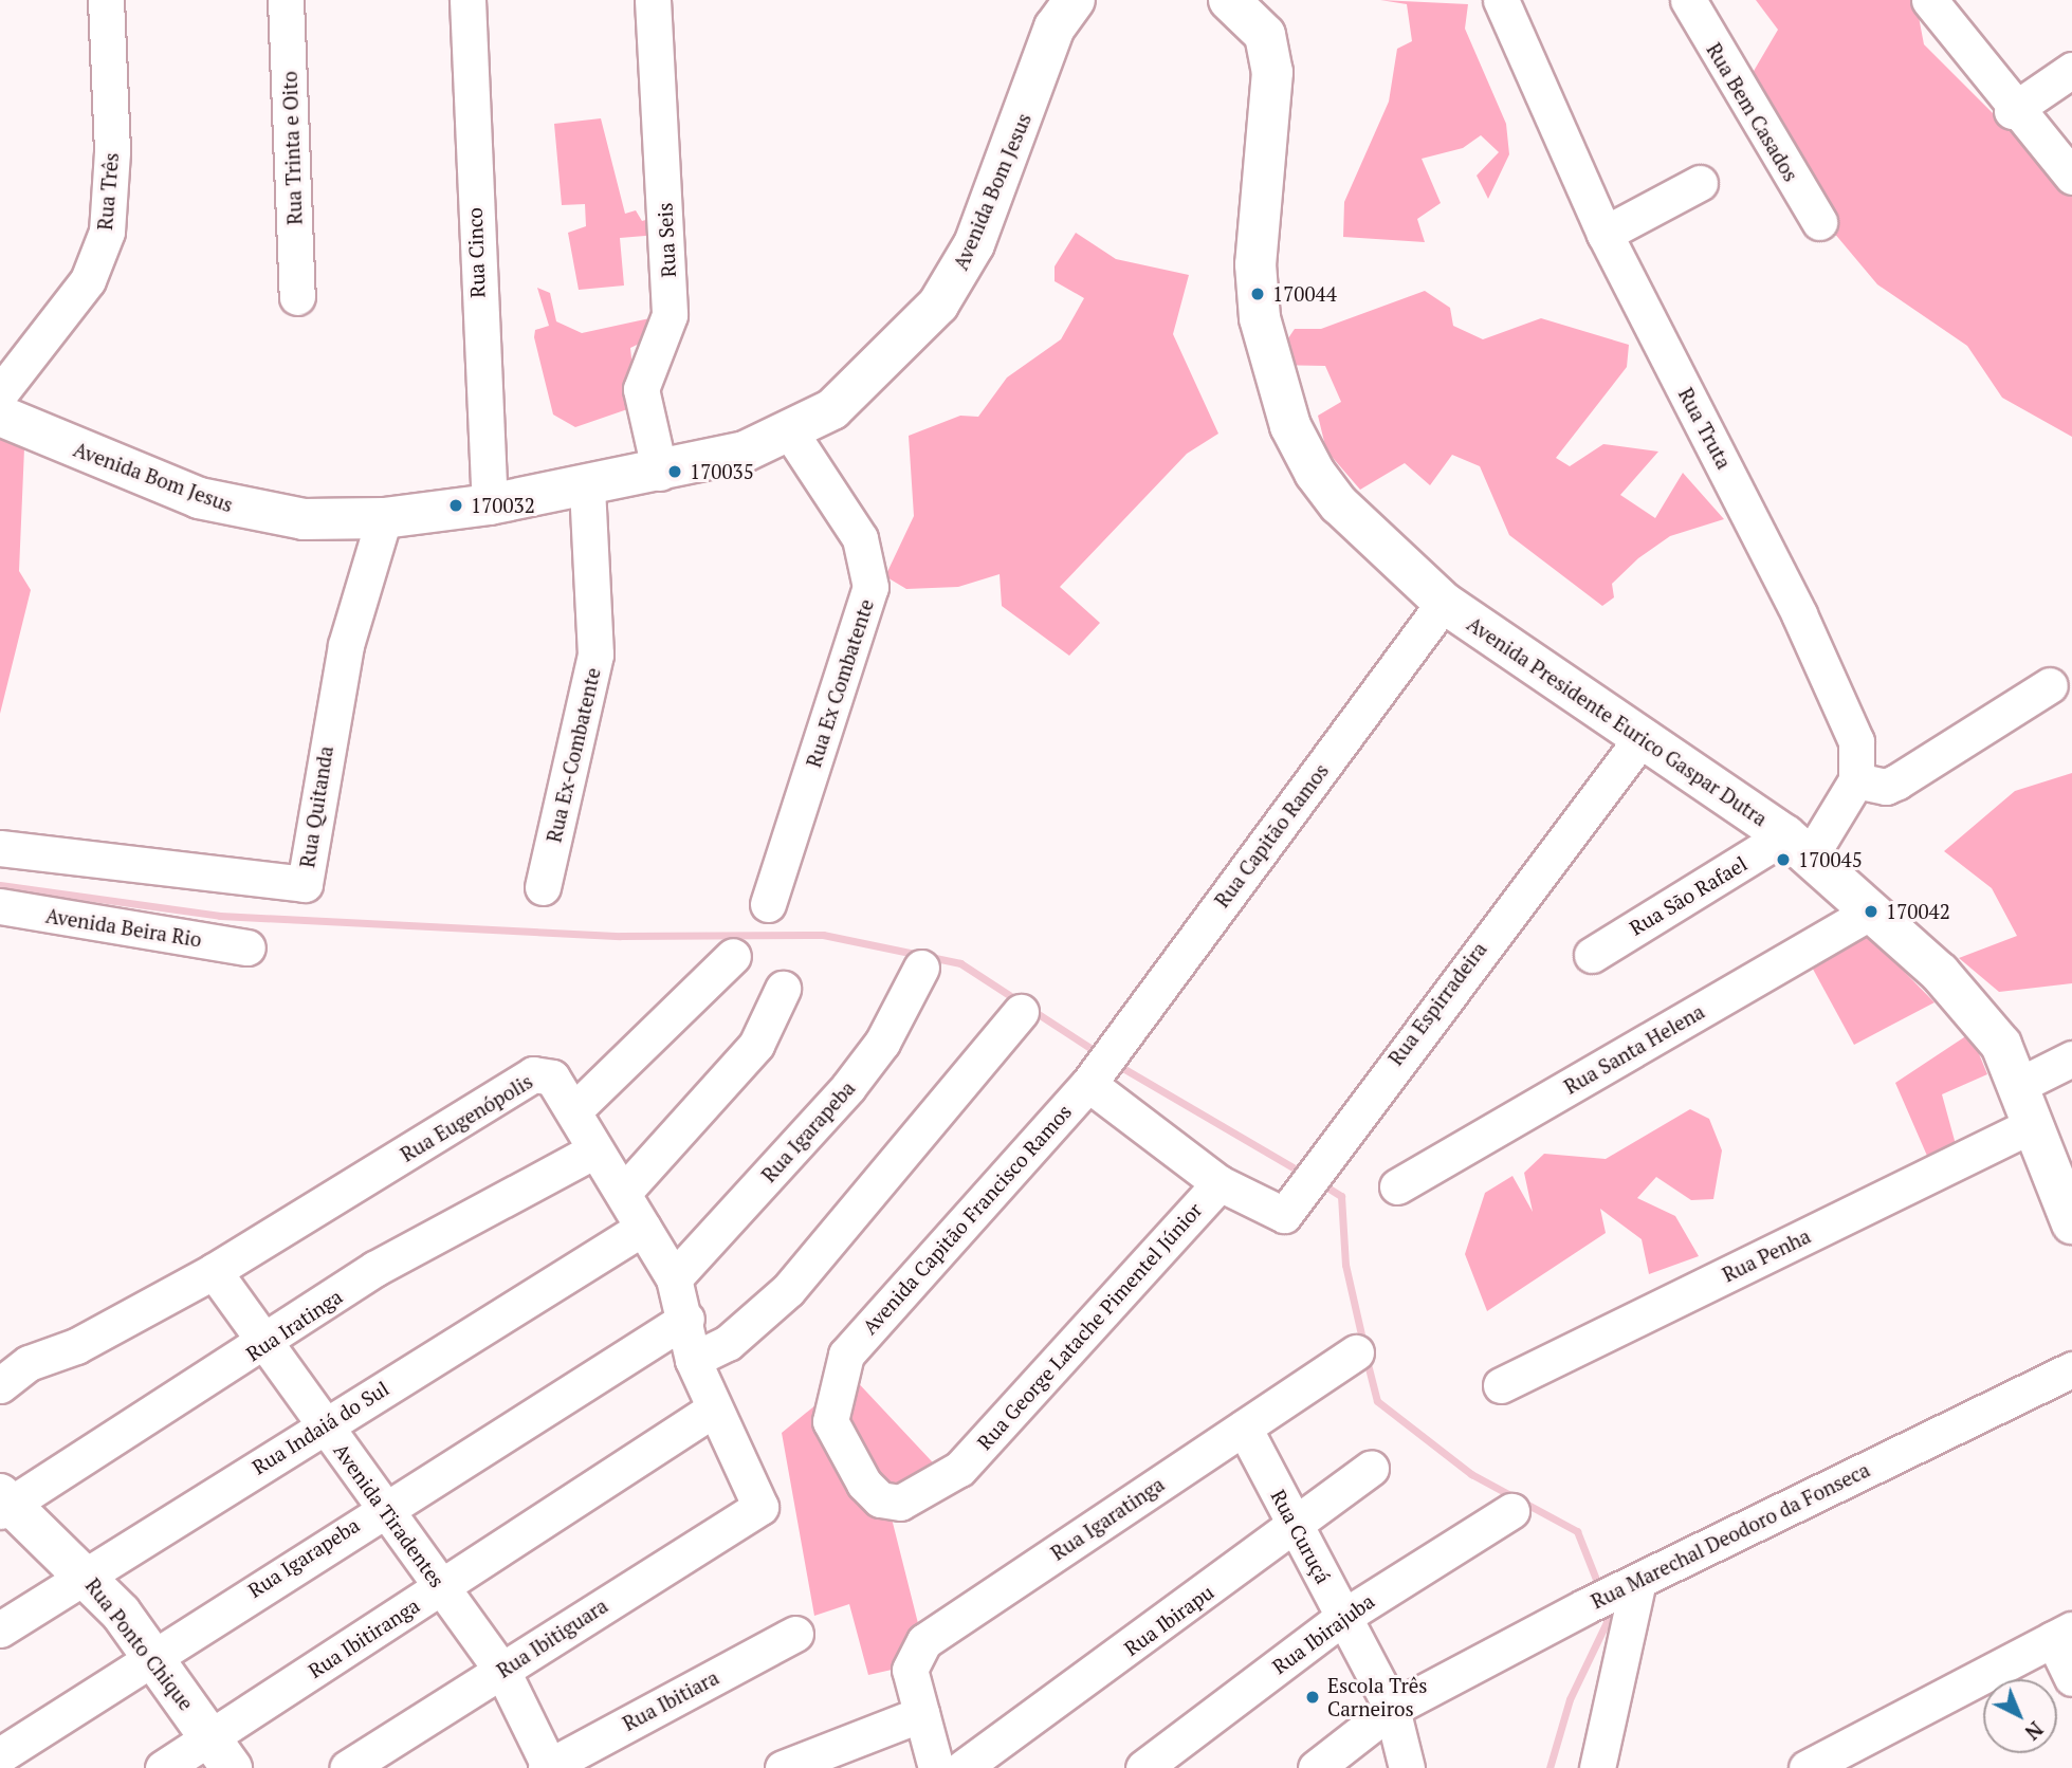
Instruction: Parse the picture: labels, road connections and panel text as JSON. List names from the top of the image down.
{
  "streets": {
    "main road": ["Avenida Bom Jesus", "Avenida Presidente Eurico Gaspar Dutra", "Rua Ponto Chique"],
    "street": [
      "Rua Bem Casados",
      "Rua Trinta e Oito",
      "Rua Três",
      "Rua Seis",
      "Rua Cinco",
      "Rua Truta",
      "Rua Ex Combatente",
      "Rua Ex-Combatente",
      "Rua Quitanda",
      "Rua Capitão Ramos",
      "Rua São Rafael",
      "Avenida Beira Rio",
      "Rua Espirradeira",
      "Rua Santa Helena",
      "Rua Eugenópolis",
      "Rua Igarapeba",
      "Avenida Capitão Francisco Ramos",
      "Rua Penha",
      "Rua Iratinga",
      "Rua George Latache Pimentel Júnior",
      "Rua Indaiá do Sul",
      "Avenida Tiradentes",
      "Rua Igaratinga",
      "Rua Marechal Deodoro da Fonseca",
      "Rua Curuçá",
      "Rua Ibirapu",
      "Rua Ibirajuba",
      "Rua Ibitiranga",
      "Rua Ibitiguara",
      "Rua Ibitiara"
    ]
  },
  "crossings": [
    ["Avenida Bom Jesus", "Rua Seis"],
    ["Avenida Bom Jesus", "Rua Cinco"],
    ["Avenida Bom Jesus", "Rua Ex Combatente"],
    ["Avenida Bom Jesus", "Rua Ex-Combatente"],
    ["Avenida Bom Jesus", "Rua Quitanda"],
    ["Avenida Presidente Eurico Gaspar Dutra", "Rua Capitão Ramos"],
    ["Avenida Presidente Eurico Gaspar Dutra", "Rua São Rafael"],
    ["Avenida Presidente Eurico Gaspar Dutra", "Rua Espirradeira"],
    ["Avenida Presidente Eurico Gaspar Dutra", "Rua Santa Helena"],
    ["Avenida Presidente Eurico Gaspar Dutra", "Rua Penha"],
    ["Rua Capitão Ramos", "Avenida Capitão Francisco Ramos"],
    ["Rua Espirradeira", "Rua George Latache Pimentel Júnior"],
    ["Rua Eugenópolis", "Rua Igarapeba"],
    ["Rua Eugenópolis", "Rua Iratinga"],
    ["Rua Eugenópolis", "Rua Indaiá do Sul"],
    ["Rua Eugenópolis", "Avenida Tiradentes"],
    ["Rua Eugenópolis", "Rua Ibitiranga"],
    ["Rua Eugenópolis", "Rua Ibitiguara"],
    ["Rua Igarapeba", "Avenida Tiradentes"],
    ["Rua Igarapeba", "Rua Ponto Chique"],
    ["Avenida Capitão Francisco Ramos", "Rua George Latache Pimentel Júnior"],
    ["Rua Iratinga", "Avenida Tiradentes"],
    ["Rua Iratinga", "Rua Ponto Chique"],
    ["Rua Indaiá do Sul", "Avenida Tiradentes"],
    ["Rua Indaiá do Sul", "Rua Ponto Chique"],
    ["Avenida Tiradentes", "Rua Ibitiranga"],
    ["Avenida Tiradentes", "Rua Ibitiguara"],
    ["Avenida Tiradentes", "Rua Ibitiara"],
    ["Rua Igaratinga", "Rua Curuçá"],
    ["Rua Marechal Deodoro da Fonseca", "Rua Curuçá"],
    ["Rua Curuçá", "Rua Ibirapu"],
    ["Rua Curuçá", "Rua Ibirajuba"],
    ["Rua Ibitiranga", "Rua Ponto Chique"]
  ],
  "places": [
    "170044",
    "170035",
    "170032",
    "170045",
    "170042",
    "Escola Três Carneiros"
  ],
  "north": "bottom right"
}
